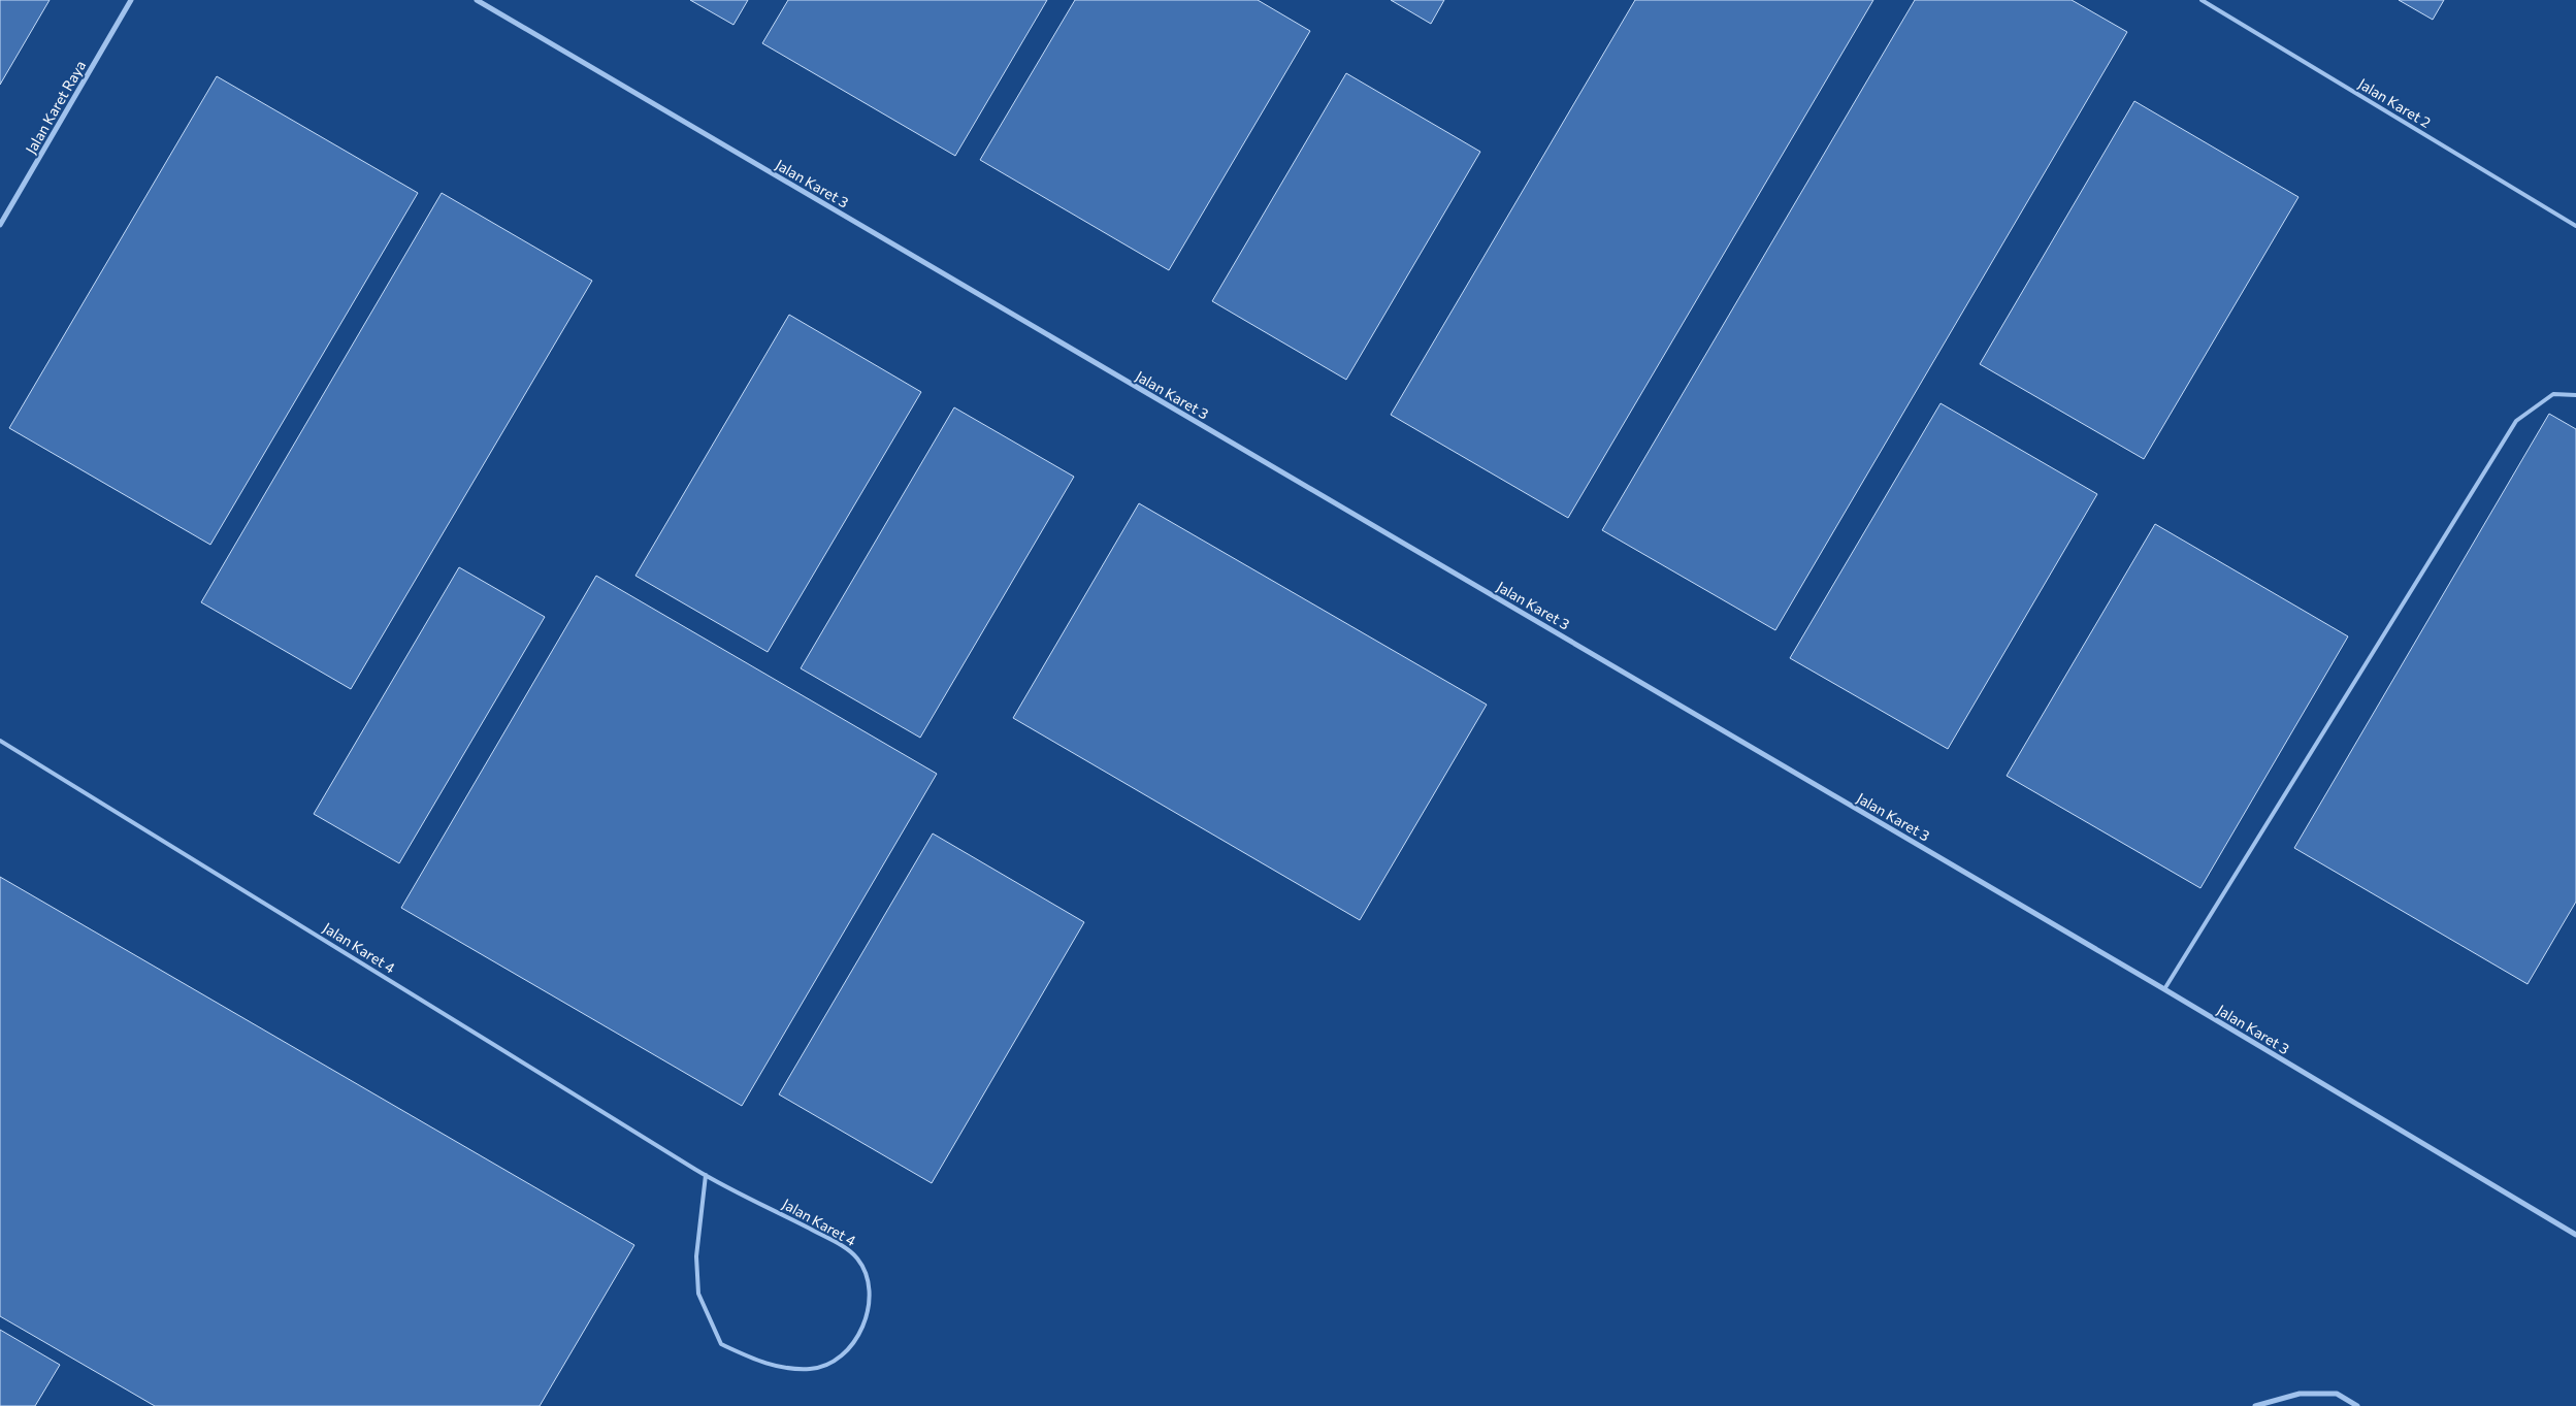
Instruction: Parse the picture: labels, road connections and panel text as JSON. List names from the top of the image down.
{
  "streets": {
    "street": ["Jalan Karet Raya", "Jalan Karet 3"],
    "lane": ["Jalan Karet 2", "Jalan Karet 4"]
  }
}
